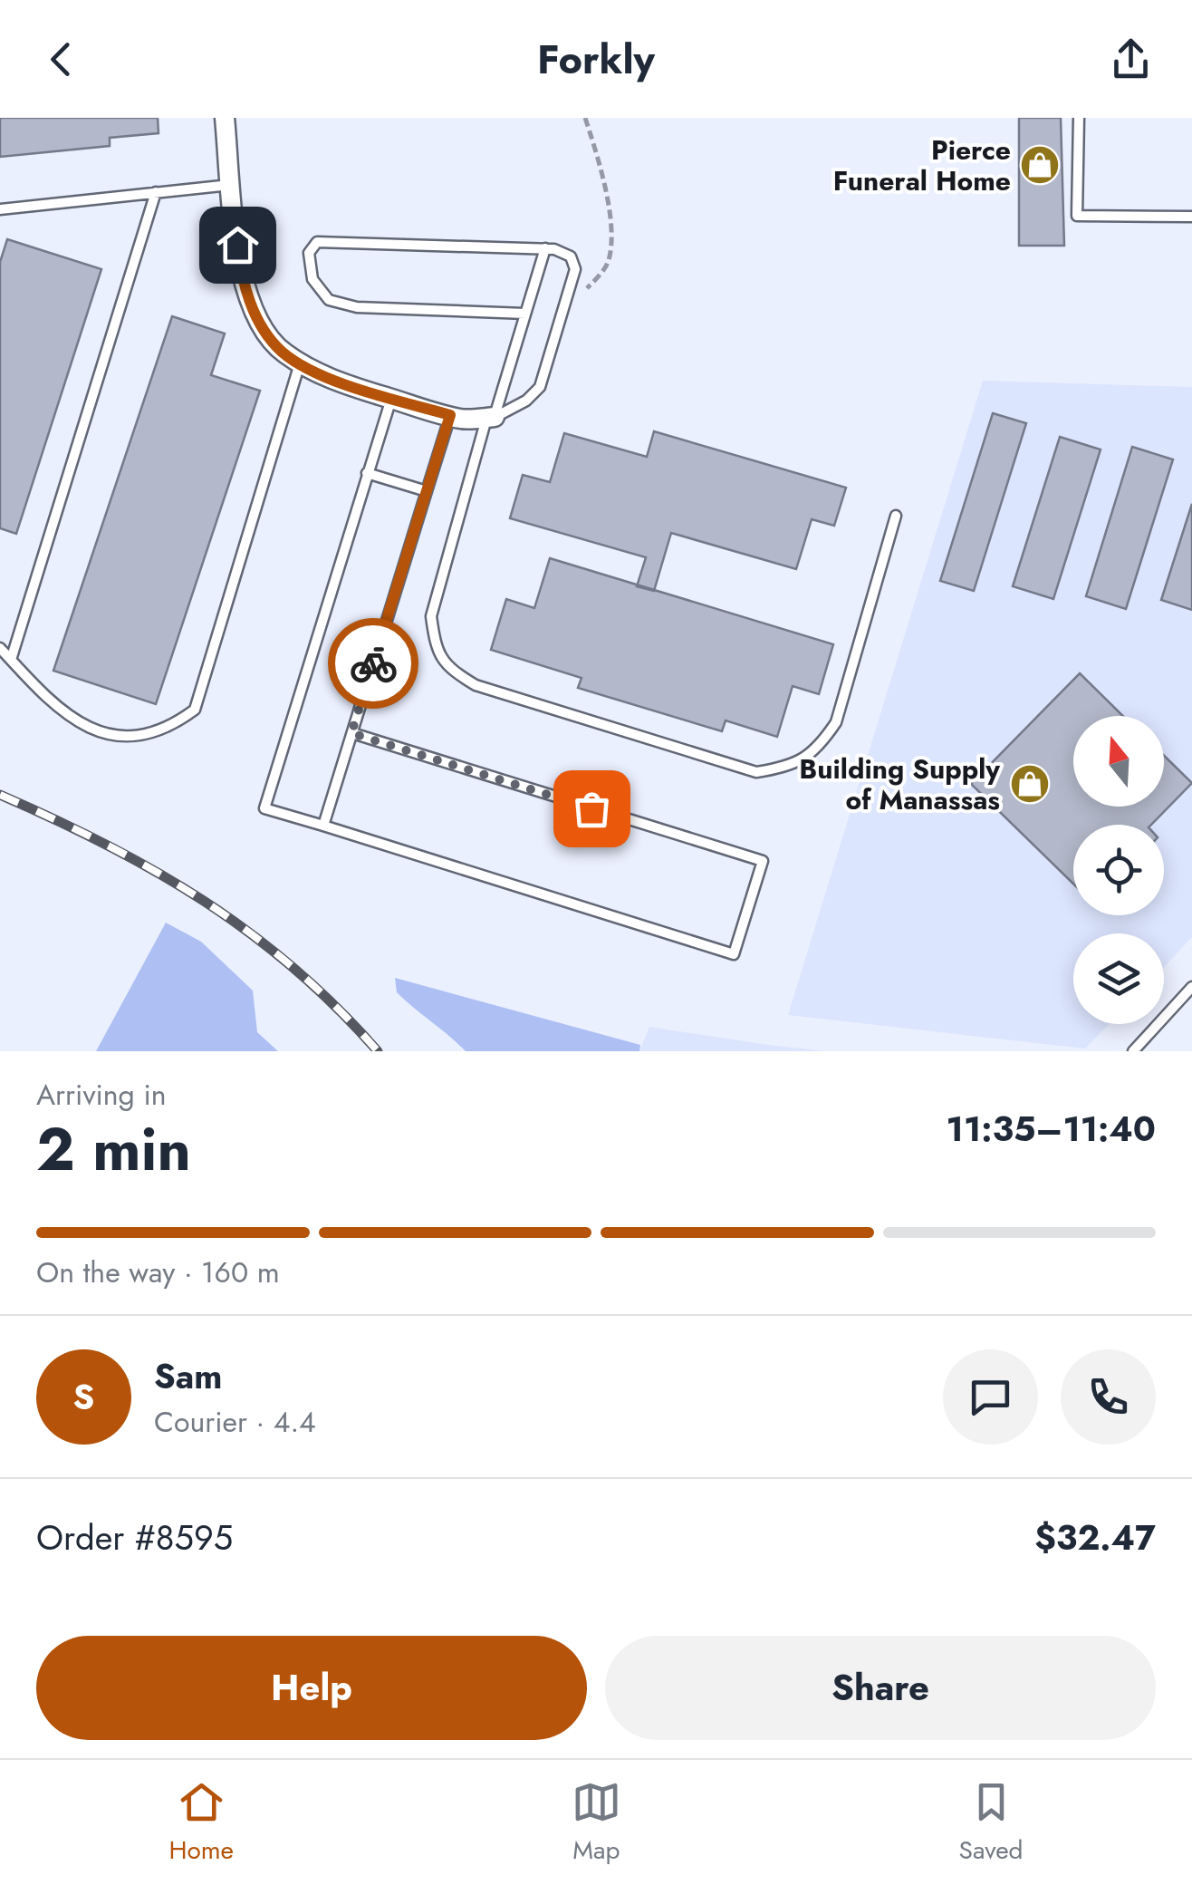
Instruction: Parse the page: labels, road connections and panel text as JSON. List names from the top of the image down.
{
  "places": {
    "shop": ["Pierce Funeral Home", "Building Supply of Manassas"]
  },
  "north": "top",
  "page": {
    "header": "Forkly",
    "heading": ["2 min", "Arriving in", "11:35–11:40"],
    "panel": [
      "Sam",
      "Courier · 4.4",
      "Order #8595",
      "$32.47"
    ],
    "bar": "On the way · 160 m",
    "round": "S",
    "buttons": ["Help", "Share"],
    "tabs": ["Home", "Map", "Saved"]
  }
}
